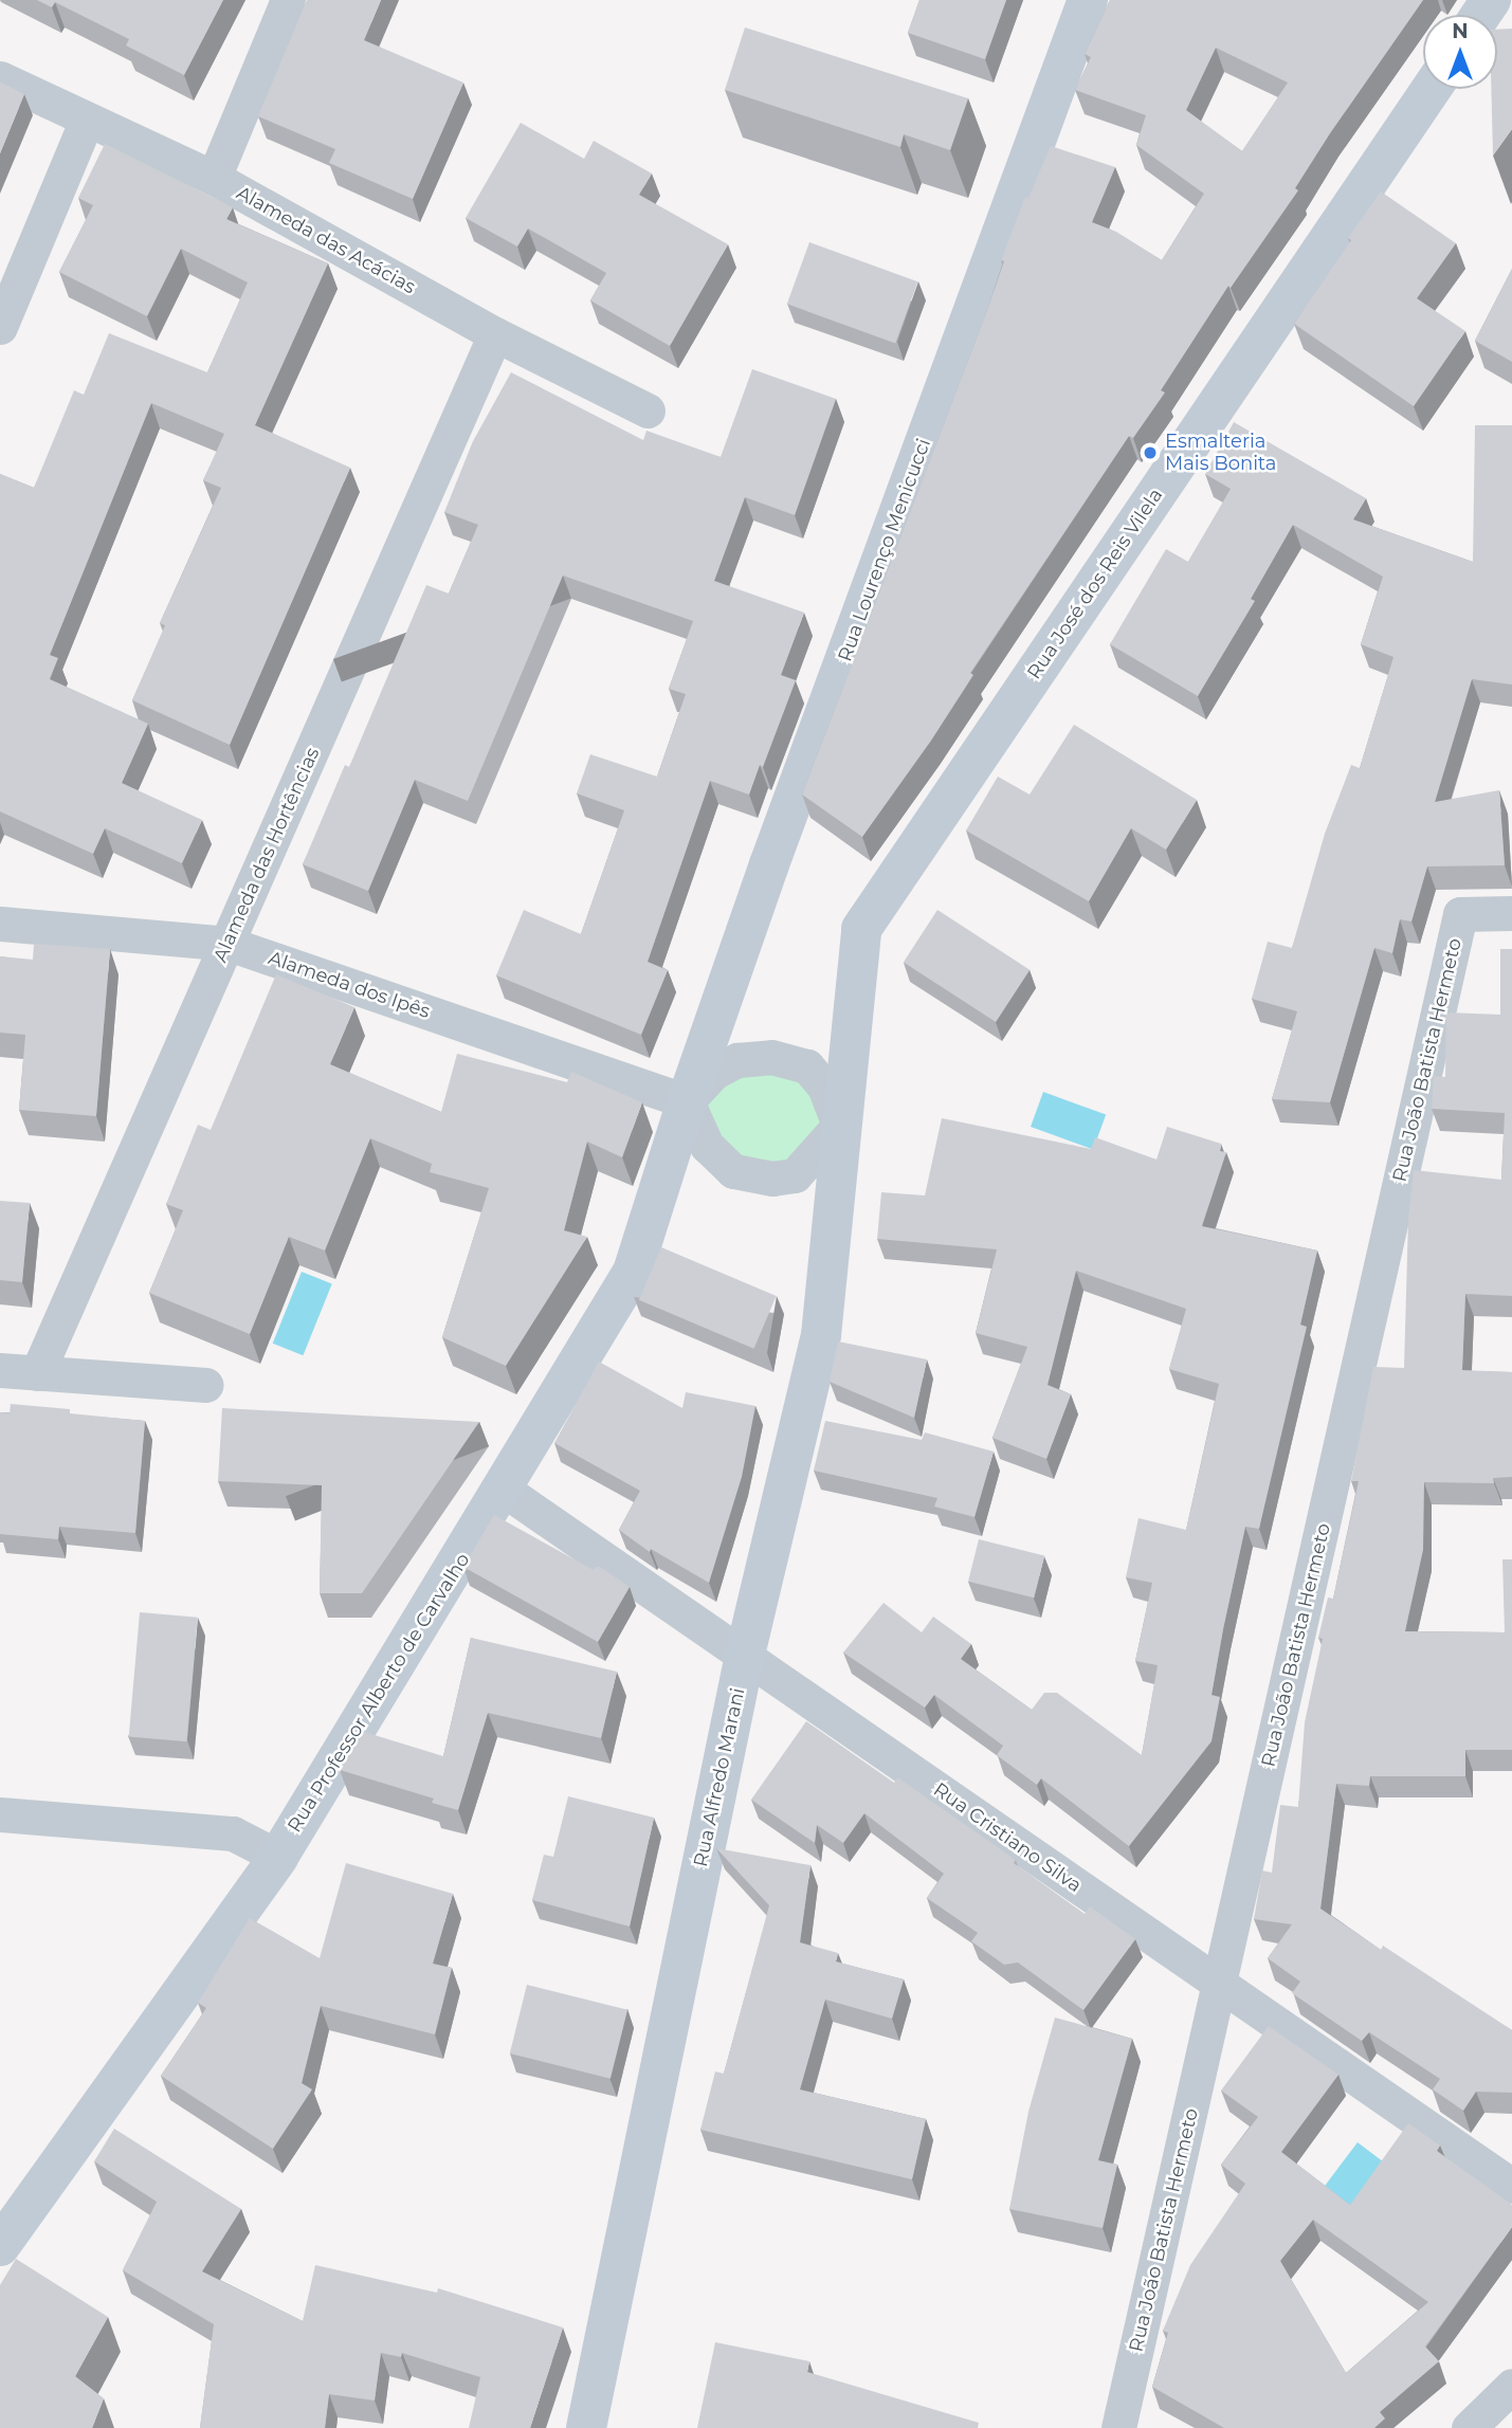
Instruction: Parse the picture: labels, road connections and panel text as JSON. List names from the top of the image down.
{
  "streets": {
    "main road": [
      "Rua Lourenço Menicucci",
      "Rua José dos Reis Vilela",
      "Rua Professor Alberto de Carvalho",
      "Rua Alfredo Marani"
    ],
    "street": [
      "Alameda das Acácias",
      "Alameda das Hortências",
      "Alameda dos Ipês",
      "Rua João Batista Hermeto",
      "Rua Cristiano Silva"
    ]
  },
  "crossings": [
    ["Alameda das Acácias", "Alameda das Hortências"],
    ["Rua Lourenço Menicucci", "Rua José dos Reis Vilela"],
    ["Rua Lourenço Menicucci", "Alameda dos Ipês"],
    ["Rua Lourenço Menicucci", "Rua Professor Alberto de Carvalho"],
    ["Rua Lourenço Menicucci", "Rua Alfredo Marani"],
    ["Rua José dos Reis Vilela", "Alameda dos Ipês"],
    ["Rua José dos Reis Vilela", "Rua Professor Alberto de Carvalho"],
    ["Rua José dos Reis Vilela", "Rua Alfredo Marani"],
    ["Alameda das Hortências", "Alameda dos Ipês"],
    ["Alameda dos Ipês", "Rua Professor Alberto de Carvalho"],
    ["Alameda dos Ipês", "Rua Alfredo Marani"],
    ["Rua João Batista Hermeto", "Rua Cristiano Silva"],
    ["Rua Professor Alberto de Carvalho", "Rua Alfredo Marani"],
    ["Rua Professor Alberto de Carvalho", "Rua Cristiano Silva"],
    ["Rua Alfredo Marani", "Rua Cristiano Silva"]
  ],
  "places": ["Esmalteria Mais Bonita"],
  "north": "top"
}
